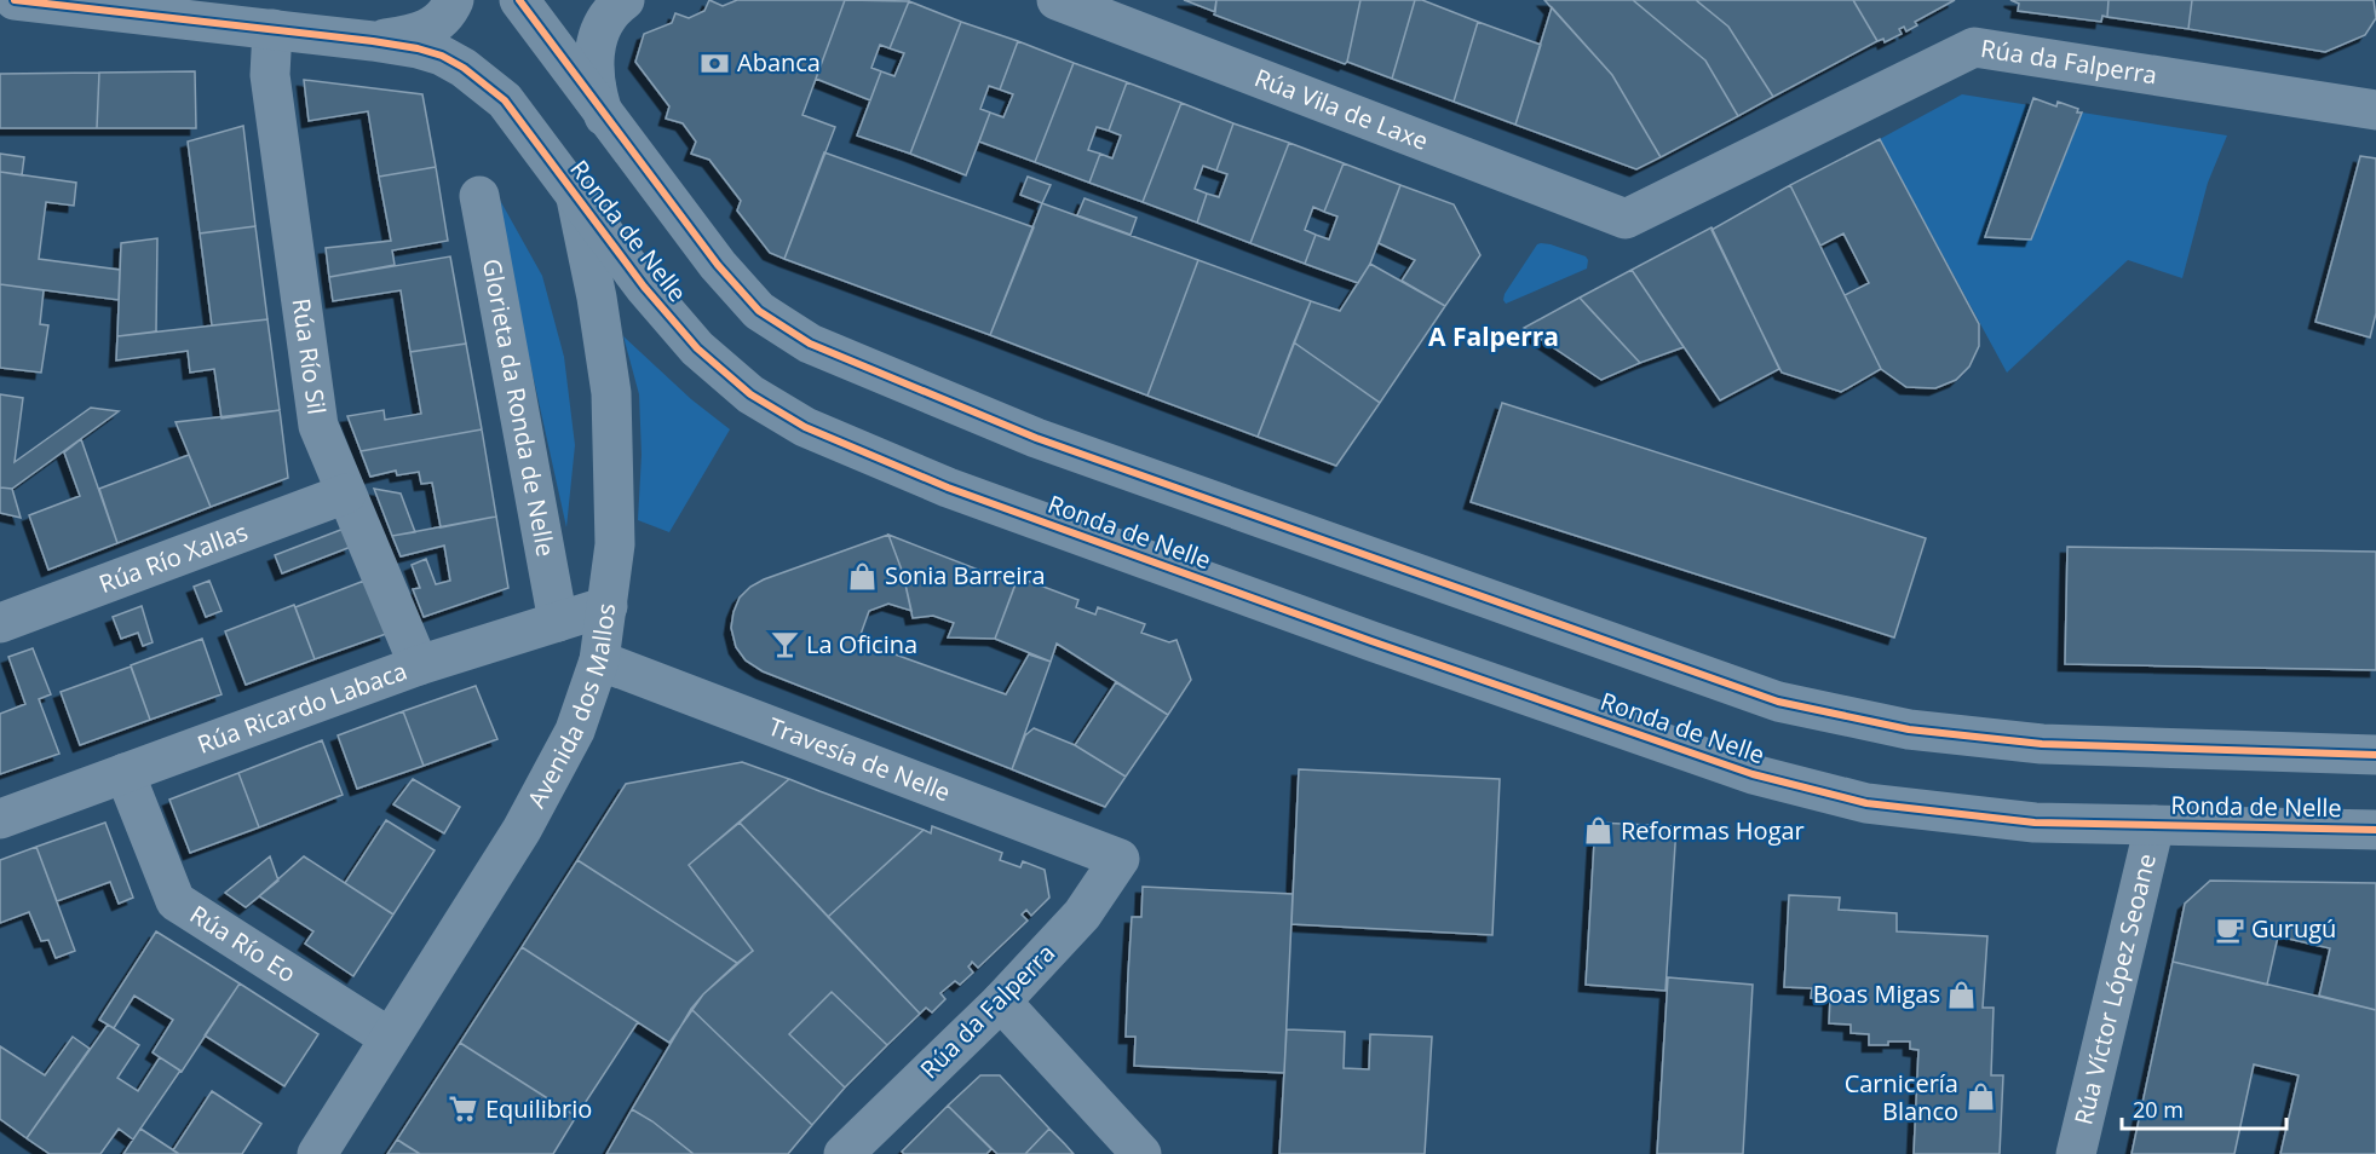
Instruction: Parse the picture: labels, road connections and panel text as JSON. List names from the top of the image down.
{
  "streets": {
    "street": [
      "Rúa da Falperra",
      "Rúa Vila de Laxe",
      "Ronda de Nelle",
      "Rúa Río Sil",
      "Glorieta da Ronda de Nelle",
      "Rúa Río Xallas",
      "Avenida dos Mallos",
      "Rúa Ricardo Labaca",
      "Travesía de Nelle",
      "Rúa Río Eo",
      "Rúa Víctor López Seoane"
    ]
  },
  "crossings": [
    ["Rúa da Falperra", "Rúa Vila de Laxe"],
    ["Rúa da Falperra", "Travesía de Nelle"],
    ["Ronda de Nelle", "Rúa Río Sil"],
    ["Ronda de Nelle", "Avenida dos Mallos"],
    ["Ronda de Nelle", "Rúa Víctor López Seoane"],
    ["Rúa Río Sil", "Rúa Río Xallas"],
    ["Rúa Río Sil", "Rúa Ricardo Labaca"],
    ["Glorieta da Ronda de Nelle", "Rúa Ricardo Labaca"],
    ["Avenida dos Mallos", "Rúa Ricardo Labaca"],
    ["Avenida dos Mallos", "Travesía de Nelle"],
    ["Avenida dos Mallos", "Rúa Río Eo"],
    ["Rúa Ricardo Labaca", "Rúa Río Eo"]
  ],
  "districts": ["A Falperra"],
  "places": {
    "bank": ["Abanca"],
    "shop": [
      "Sonia Barreira",
      "Reformas Hogar",
      "Boas Migas",
      "Carnicería Blanco"
    ],
    "bar": ["La Oficina"],
    "cafe": ["Gurugú"],
    "supermarket": ["Equilibrio"]
  },
  "scale_bar": "20 m"
}
